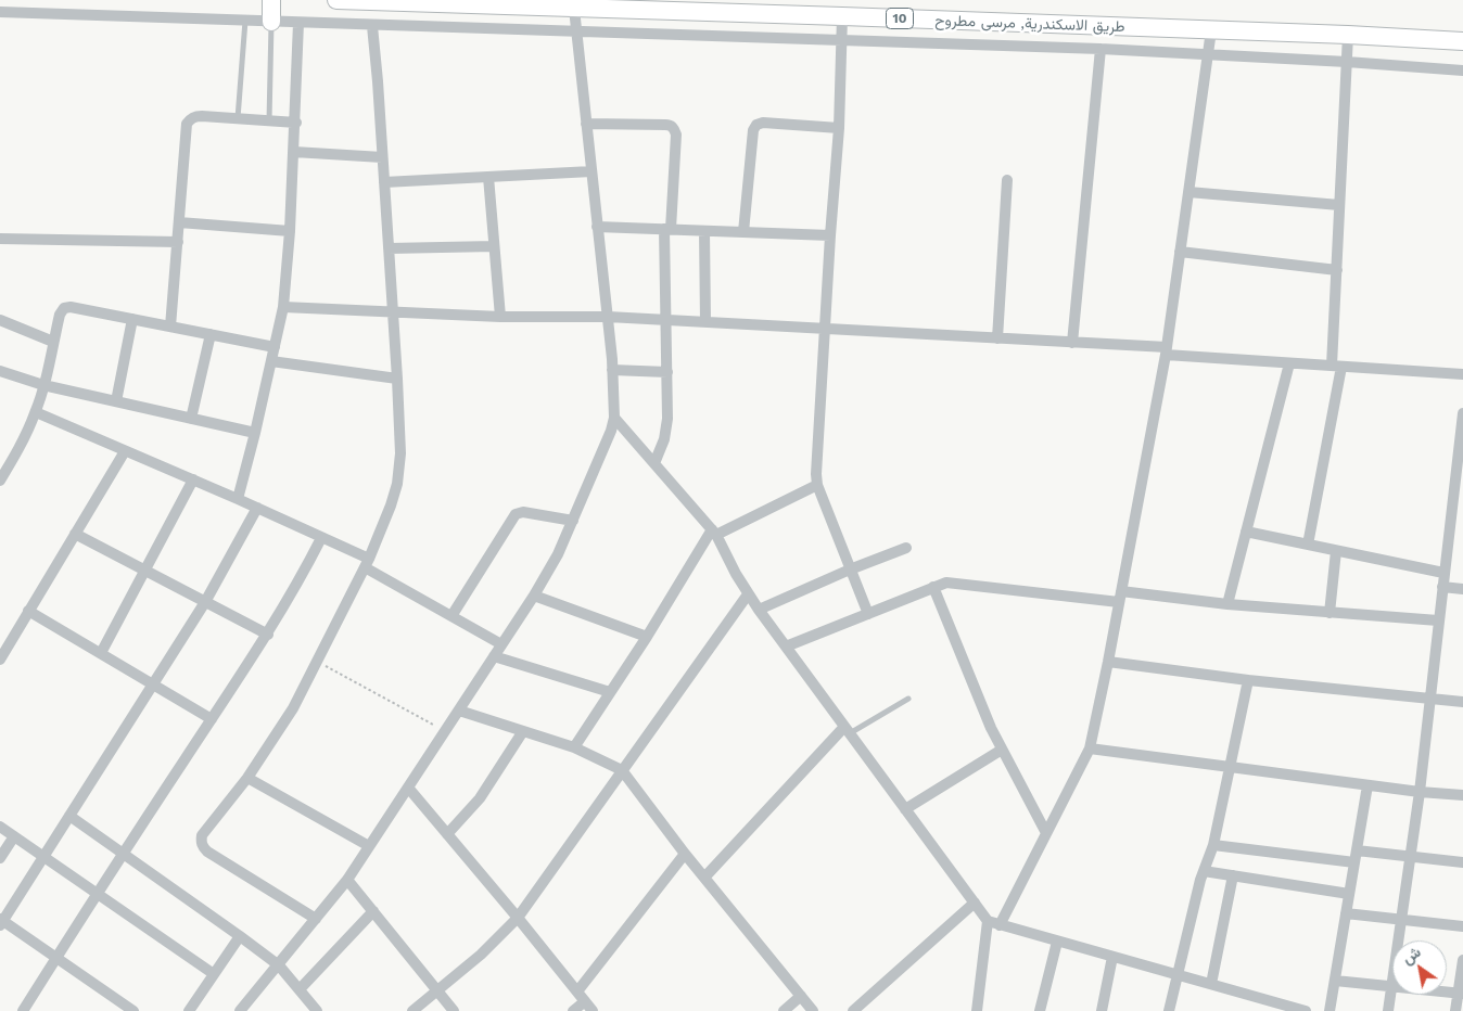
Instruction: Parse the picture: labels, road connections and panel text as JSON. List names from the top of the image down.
{
  "streets": {
    "main road": ["10", "طريق الاسكندرية, مرسى مطروح"]
  },
  "north": "top left"
}
